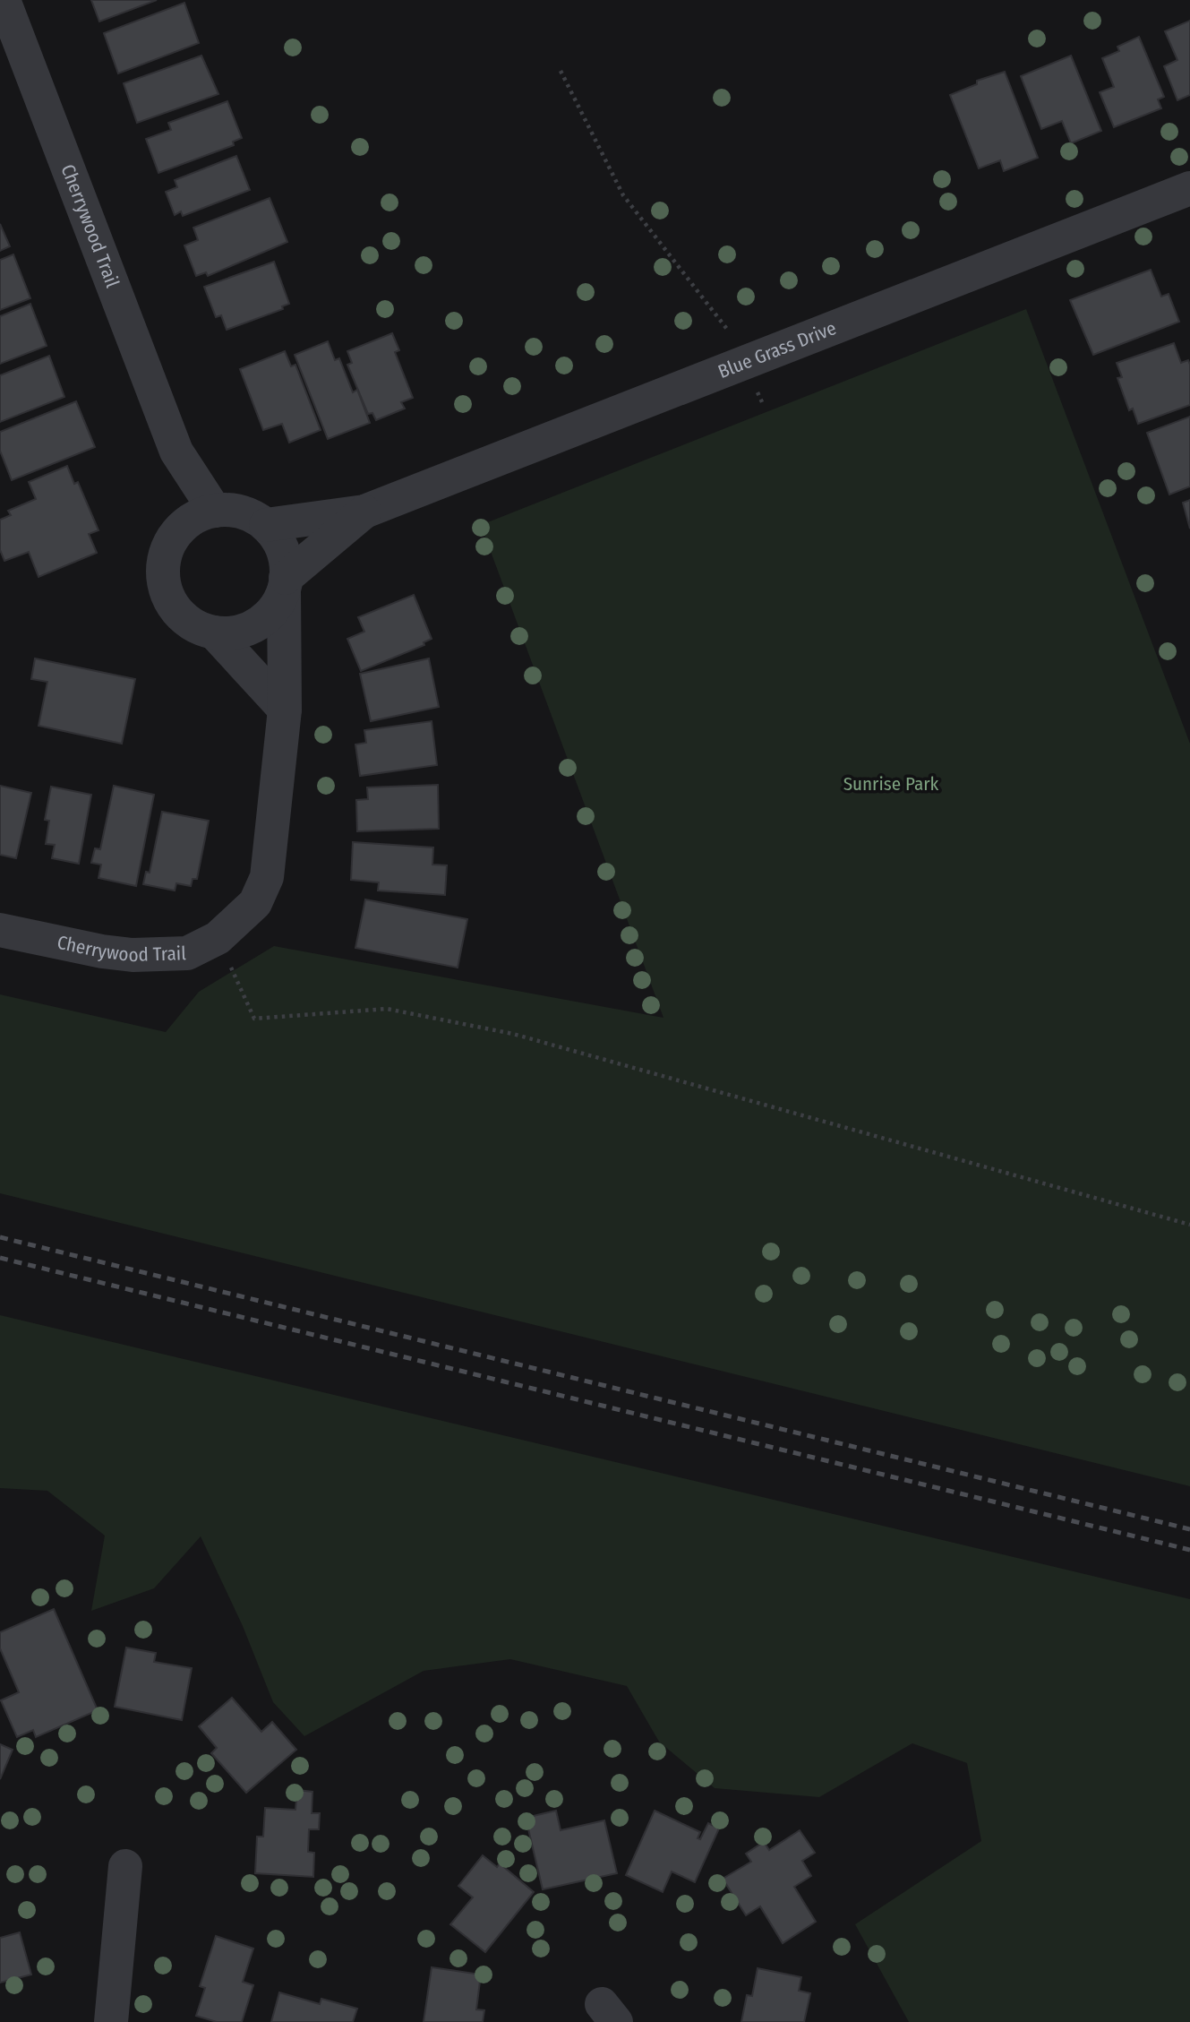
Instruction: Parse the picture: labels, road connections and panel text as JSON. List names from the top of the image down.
{
  "streets": {
    "street": ["Cherrywood Trail", "Blue Grass Drive"]
  },
  "crossings": [
    ["Cherrywood Trail", "Blue Grass Drive"]
  ],
  "parks": ["Sunrise Park"]
}
